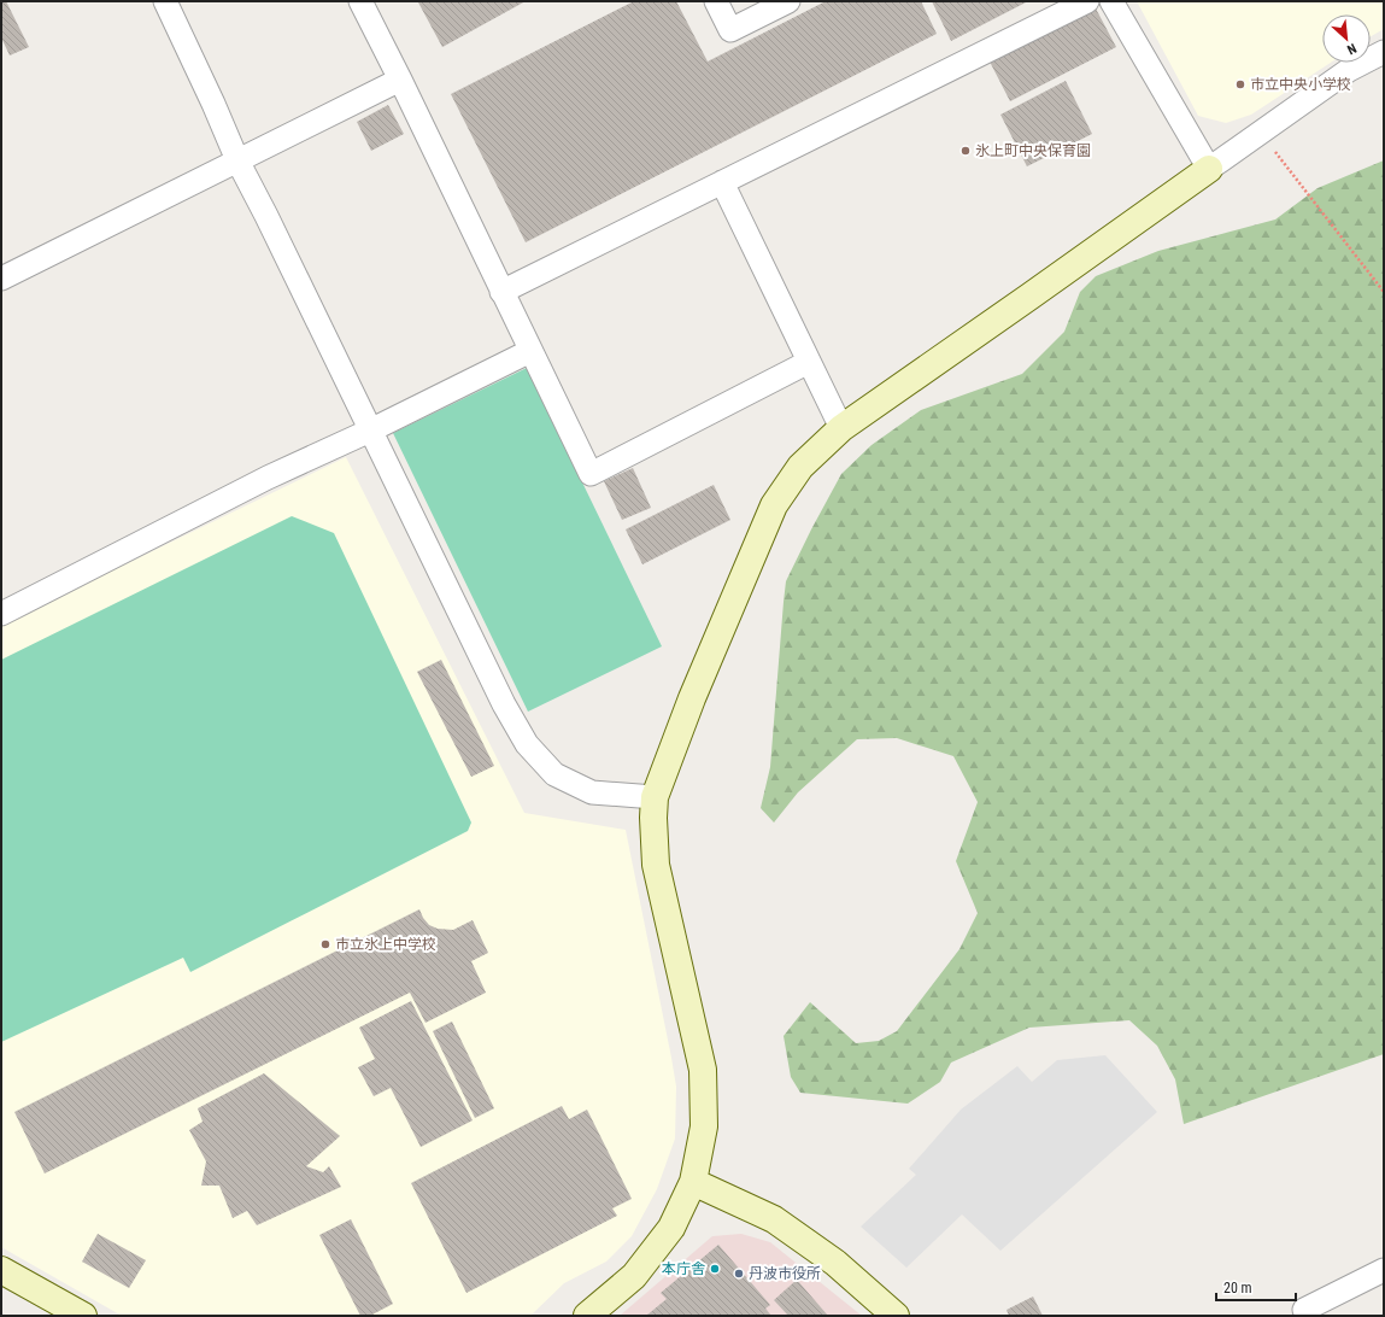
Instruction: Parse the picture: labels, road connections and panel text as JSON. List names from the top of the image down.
{
  "places": [
    "市立中央小学校",
    "氷上町中央保育園",
    "市立氷上中学校",
    "本庁舎",
    "丹波市役所"
  ],
  "scale_bar": "20 m",
  "north": "bottom right"
}
